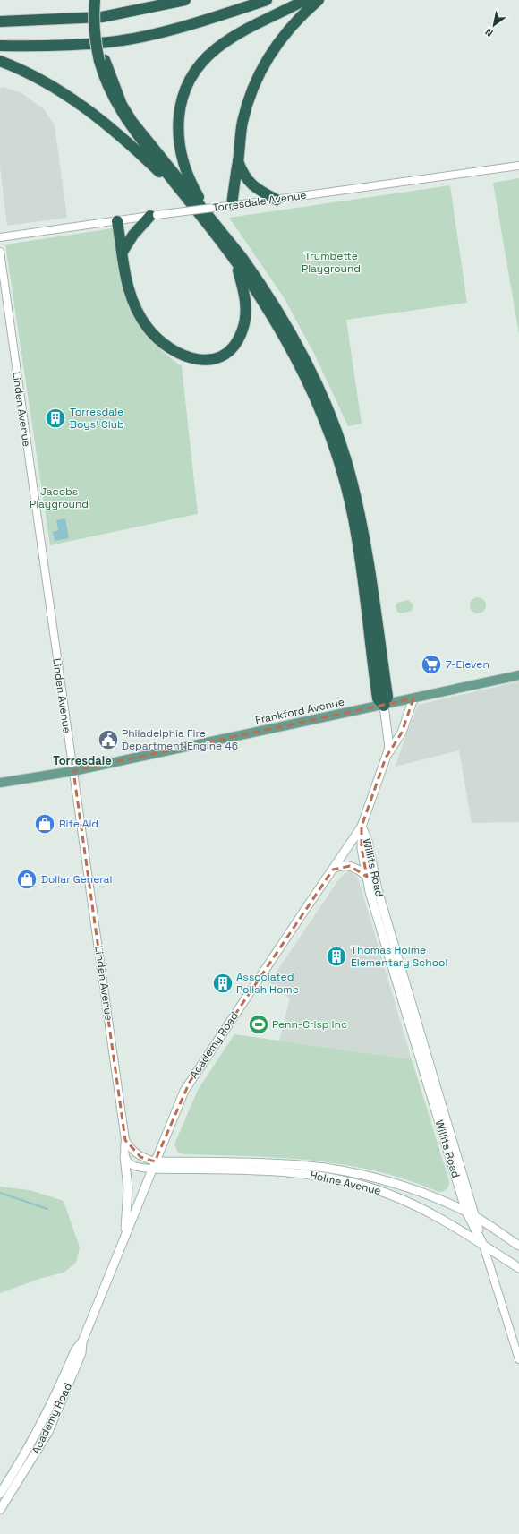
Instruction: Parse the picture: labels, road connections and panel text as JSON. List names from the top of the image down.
{
  "streets": {
    "main road": [
      "Frankford Avenue",
      "Willits Road",
      "Academy Road",
      "Holme Avenue"
    ],
    "street": ["Torresdale Avenue", "Linden Avenue"]
  },
  "crossings": [
    ["Linden Avenue", "Frankford Avenue"],
    ["Frankford Avenue", "Academy Road"],
    ["Willits Road", "Academy Road"],
    ["Willits Road", "Holme Avenue"],
    ["Academy Road", "Holme Avenue"]
  ],
  "districts": ["Torresdale"],
  "parks": ["Trumbette Playground", "Jacobs Playground"],
  "places": {
    "building": ["Torresdale Boys' Club", "Thomas Holme Elementary School", "Associated Polish Home"],
    "supermarket": ["7-Eleven"],
    "public building": ["Philadelphia Fire Department Engine 46"],
    "shop": ["Rite Aid", "Dollar General"],
    "sports": ["Penn-Crisp Inc"]
  },
  "north": "bottom left"
}
